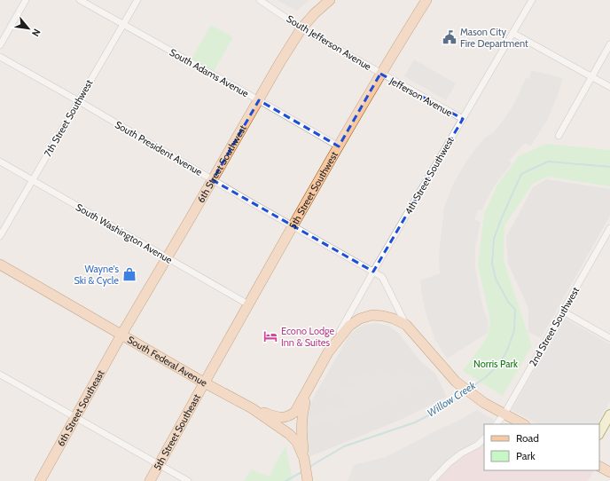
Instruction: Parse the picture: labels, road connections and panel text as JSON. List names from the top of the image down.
{
  "streets": {
    "main road": [
      "6th Street Southwest",
      "5th Street Southwest",
      "South Federal Avenue",
      "6th Street Southeast",
      "5th Street Southeast"
    ],
    "street": [
      "South Jefferson Avenue",
      "South Adams Avenue",
      "Jefferson Avenue",
      "7th Street Southwest",
      "South President Avenue",
      "4th Street Southwest",
      "South Washington Avenue",
      "2nd Street Southwest"
    ]
  },
  "crossings": [
    ["South Jefferson Avenue", "Jefferson Avenue"],
    ["South Jefferson Avenue", "6th Street Southwest"],
    ["South Jefferson Avenue", "5th Street Southwest"],
    ["South Adams Avenue", "7th Street Southwest"],
    ["South Adams Avenue", "6th Street Southwest"],
    ["South Adams Avenue", "5th Street Southwest"],
    ["Jefferson Avenue", "4th Street Southwest"],
    ["Jefferson Avenue", "5th Street Southwest"],
    ["7th Street Southwest", "South President Avenue"],
    ["7th Street Southwest", "South Washington Avenue"],
    ["South President Avenue", "6th Street Southwest"],
    ["South President Avenue", "4th Street Southwest"],
    ["South President Avenue", "5th Street Southwest"],
    ["6th Street Southwest", "South Washington Avenue"],
    ["6th Street Southwest", "South Federal Avenue"],
    ["6th Street Southwest", "6th Street Southeast"],
    ["5th Street Southwest", "South Washington Avenue"],
    ["5th Street Southwest", "South Federal Avenue"],
    ["5th Street Southwest", "5th Street Southeast"],
    ["South Federal Avenue", "6th Street Southeast"],
    ["South Federal Avenue", "5th Street Southeast"]
  ],
  "water": ["Willow Creek"],
  "parks": ["Norris Park"],
  "places": {
    "public building": ["Mason City Fire Department"],
    "shop": ["Wayne's Ski & Cycle"],
    "hotel": ["Econo Lodge Inn & Suites"]
  },
  "legend": ["Road", "Park"],
  "north": "bottom right"
}
